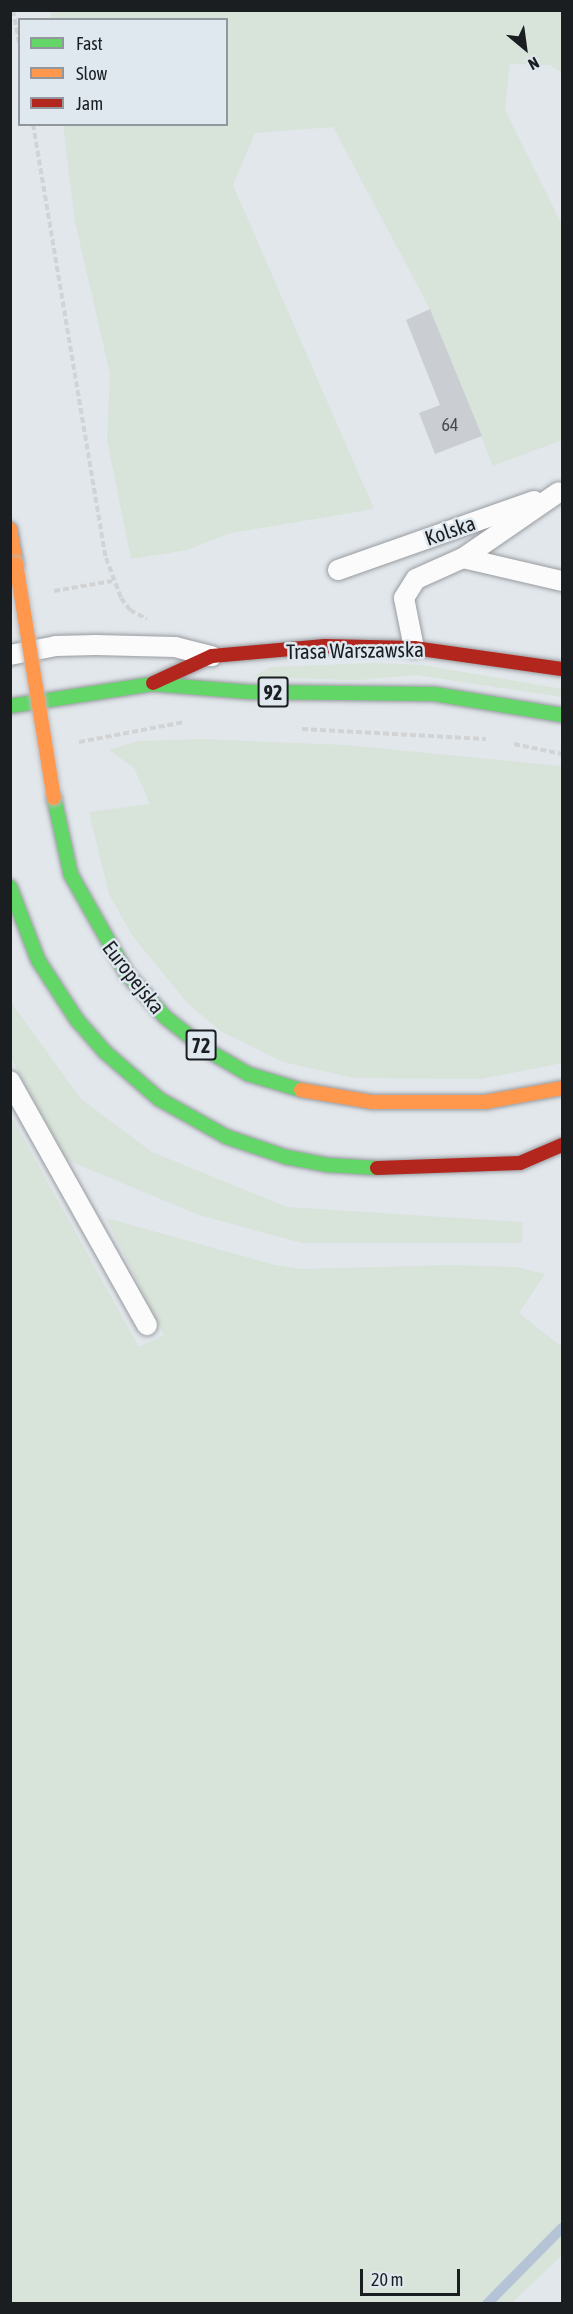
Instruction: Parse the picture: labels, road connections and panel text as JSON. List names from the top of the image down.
{
  "streets": {
    "main road": [
      "Trasa Warszawska",
      "92",
      "Europejska",
      "72"
    ],
    "lane": ["Kolska"]
  },
  "house_numbers": ["64"],
  "legend": ["Fast", "Slow", "Jam"],
  "scale_bar": "20 m",
  "north": "bottom right"
}
